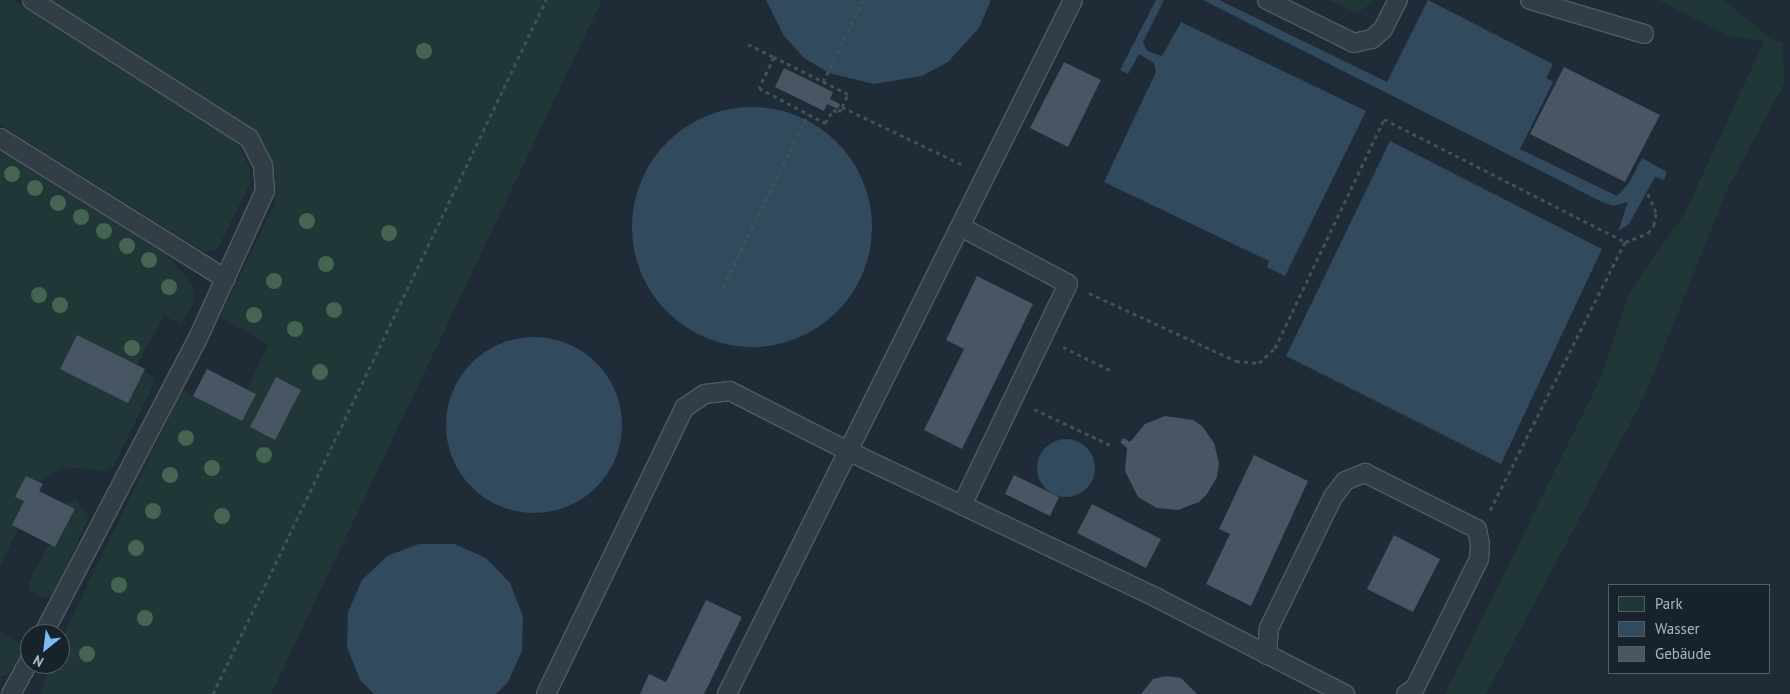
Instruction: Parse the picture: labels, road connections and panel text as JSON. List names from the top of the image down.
{
  "legend": ["Park", "Wasser", "Gebäude"],
  "north": "bottom left"
}
